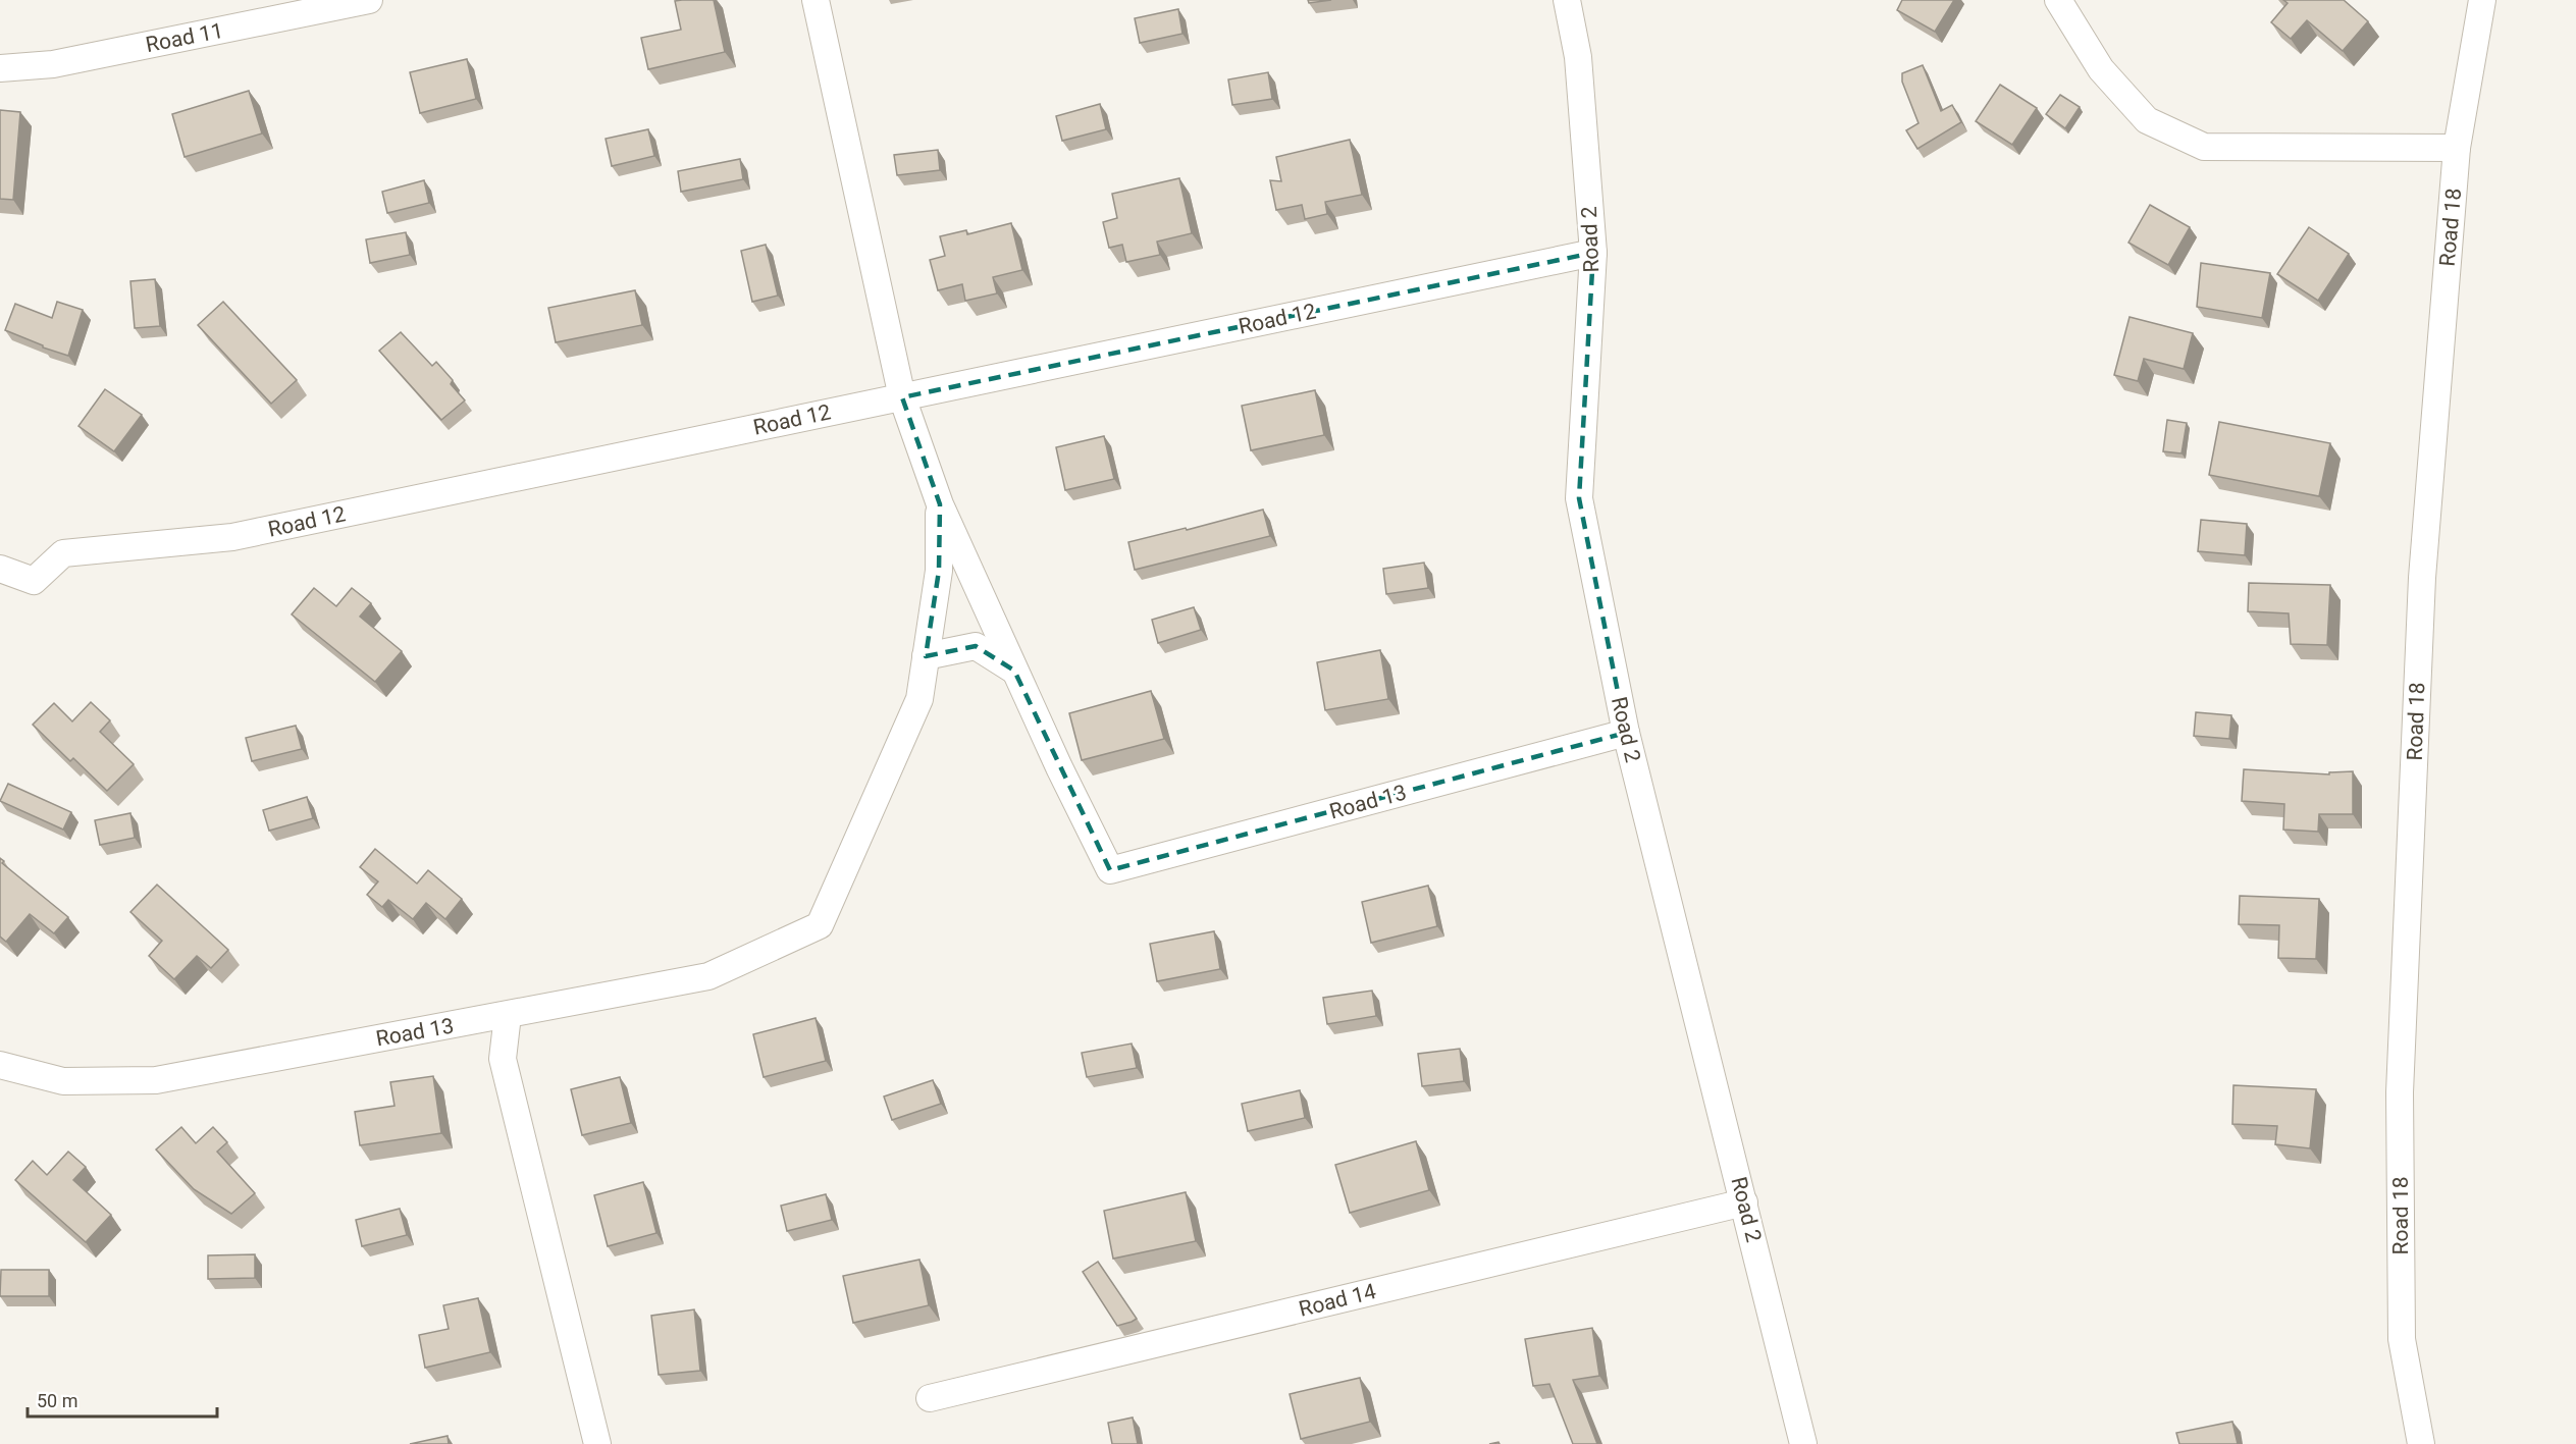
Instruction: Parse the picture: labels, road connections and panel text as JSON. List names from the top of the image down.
{
  "streets": {
    "street": [
      "Road 11",
      "Road 18",
      "Road 2",
      "Road 12",
      "Road 13",
      "Road 14"
    ]
  },
  "crossings": [
    ["Road 2", "Road 12"],
    ["Road 2", "Road 13"],
    ["Road 2", "Road 14"]
  ],
  "scale_bar": "50 m"
}
